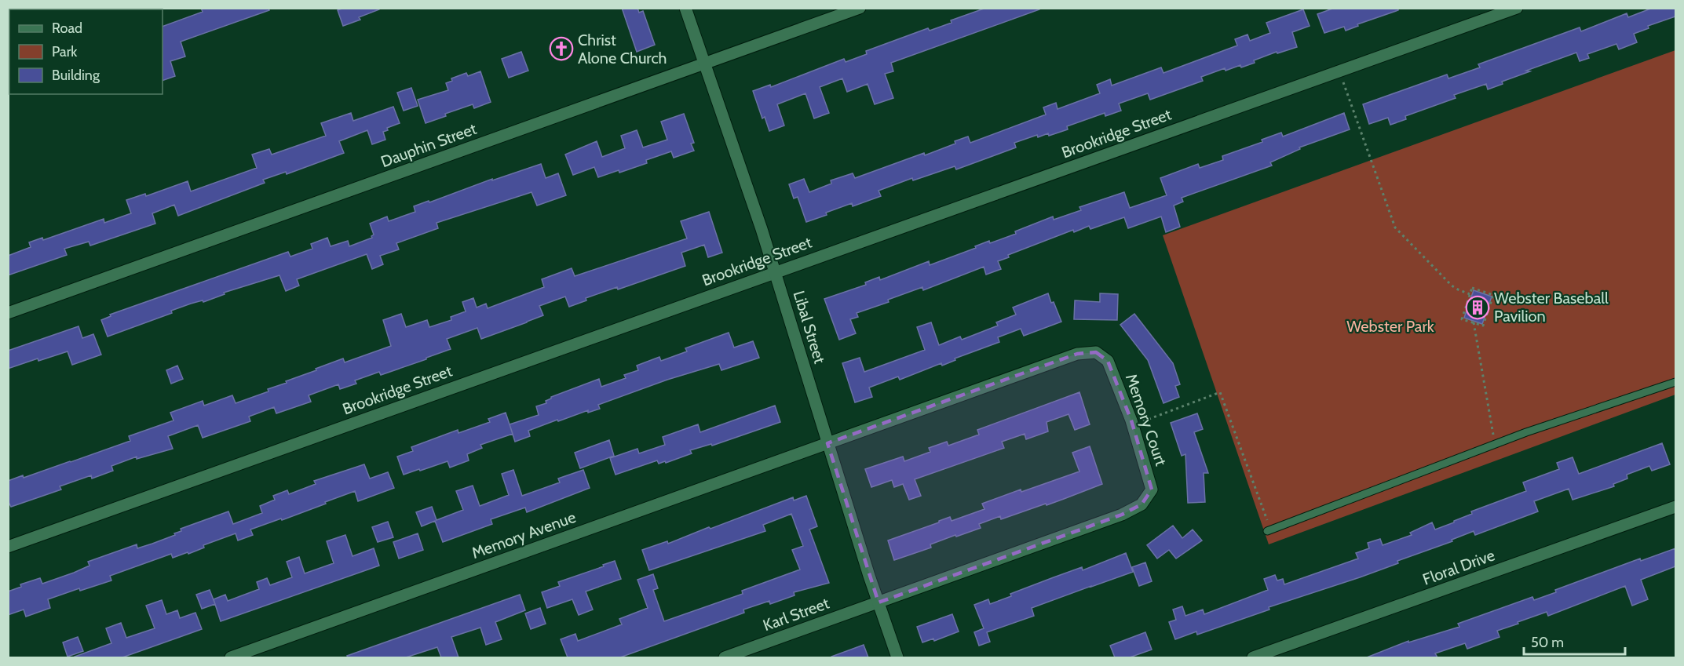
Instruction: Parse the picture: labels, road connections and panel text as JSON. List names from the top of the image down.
{
  "streets": {
    "street": [
      "Brookridge Street",
      "Dauphin Street",
      "Libal Street",
      "Memory Court",
      "Memory Avenue",
      "Floral Drive",
      "Karl Street"
    ]
  },
  "crossings": [
    ["Brookridge Street", "Libal Street"],
    ["Dauphin Street", "Libal Street"],
    ["Libal Street", "Memory Court"],
    ["Libal Street", "Memory Avenue"],
    ["Libal Street", "Karl Street"],
    ["Memory Court", "Memory Avenue"],
    ["Memory Court", "Karl Street"]
  ],
  "parks": ["Webster Park"],
  "places": {
    "church": ["Christ Alone Church"],
    "building": ["Webster Baseball Pavilion"]
  },
  "legend": ["Road", "Park", "Building"],
  "scale_bar": "50 m"
}
